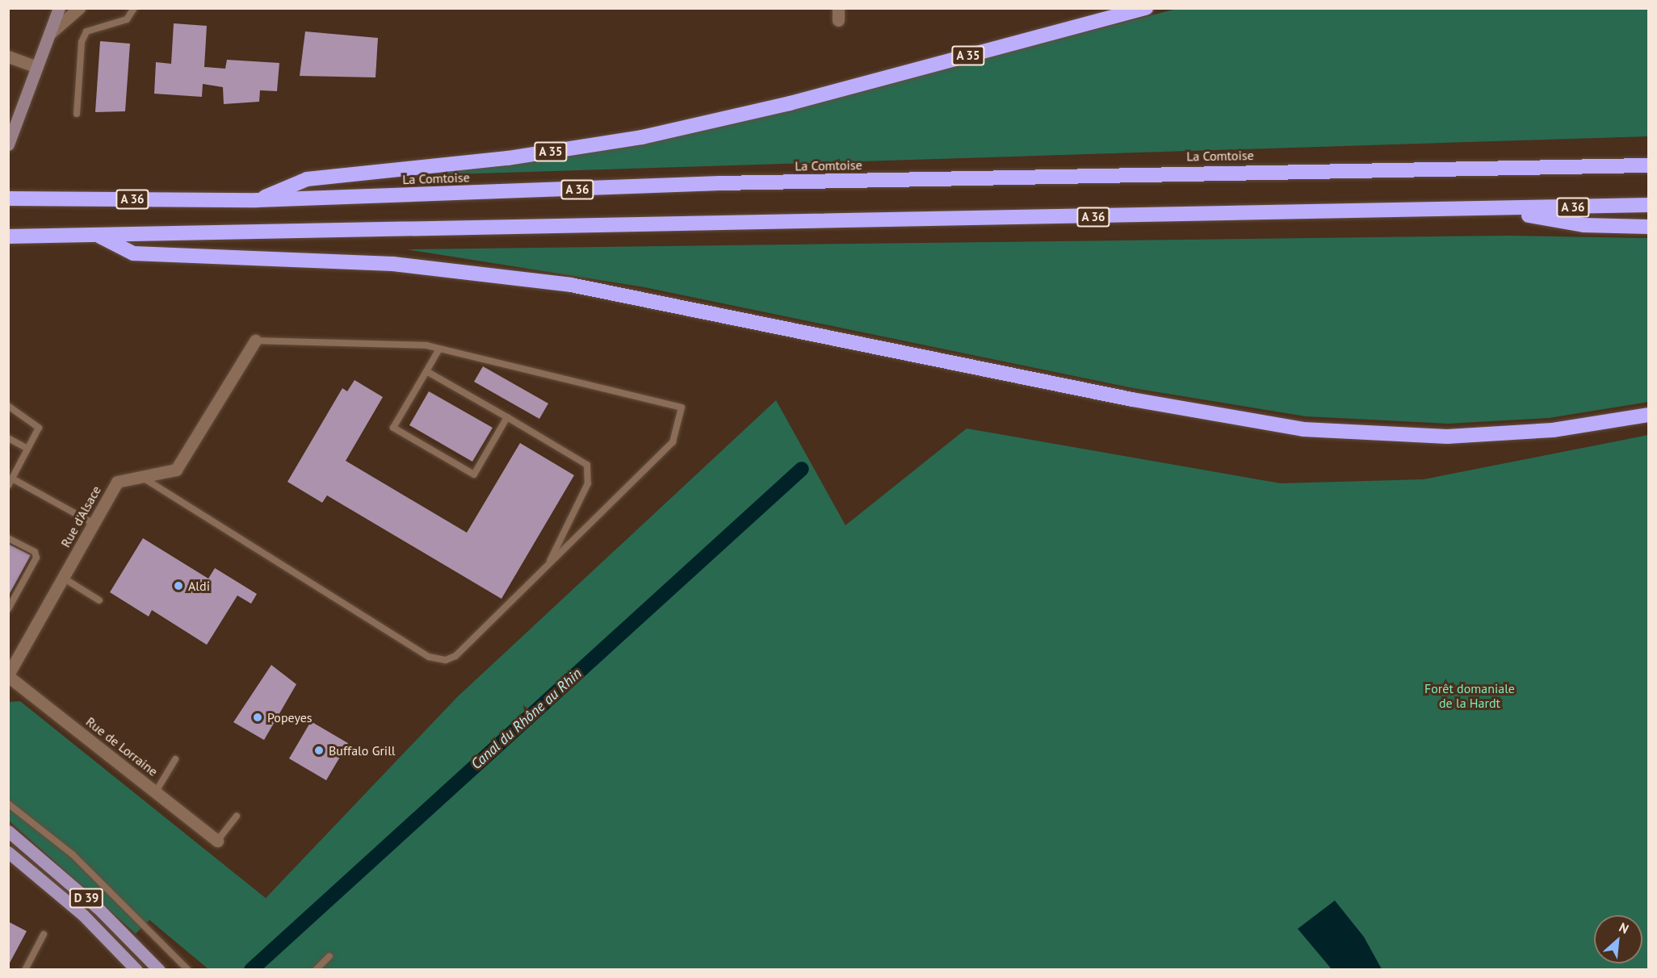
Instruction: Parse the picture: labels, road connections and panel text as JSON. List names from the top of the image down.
{
  "streets": {
    "highway": ["A 35", "La Comtoise", "A 36"],
    "main road": ["D 39"],
    "street": ["Rue d'Alsace", "Rue de Lorraine"]
  },
  "crossings": [
    ["A 35", "La Comtoise"],
    ["Rue d'Alsace", "Rue de Lorraine"]
  ],
  "water": ["Canal du Rhône au Rhin"],
  "parks": ["Forêt domaniale de la Hardt"],
  "places": ["Aldi", "Popeyes", "Buffalo Grill"],
  "north": "top right"
}
